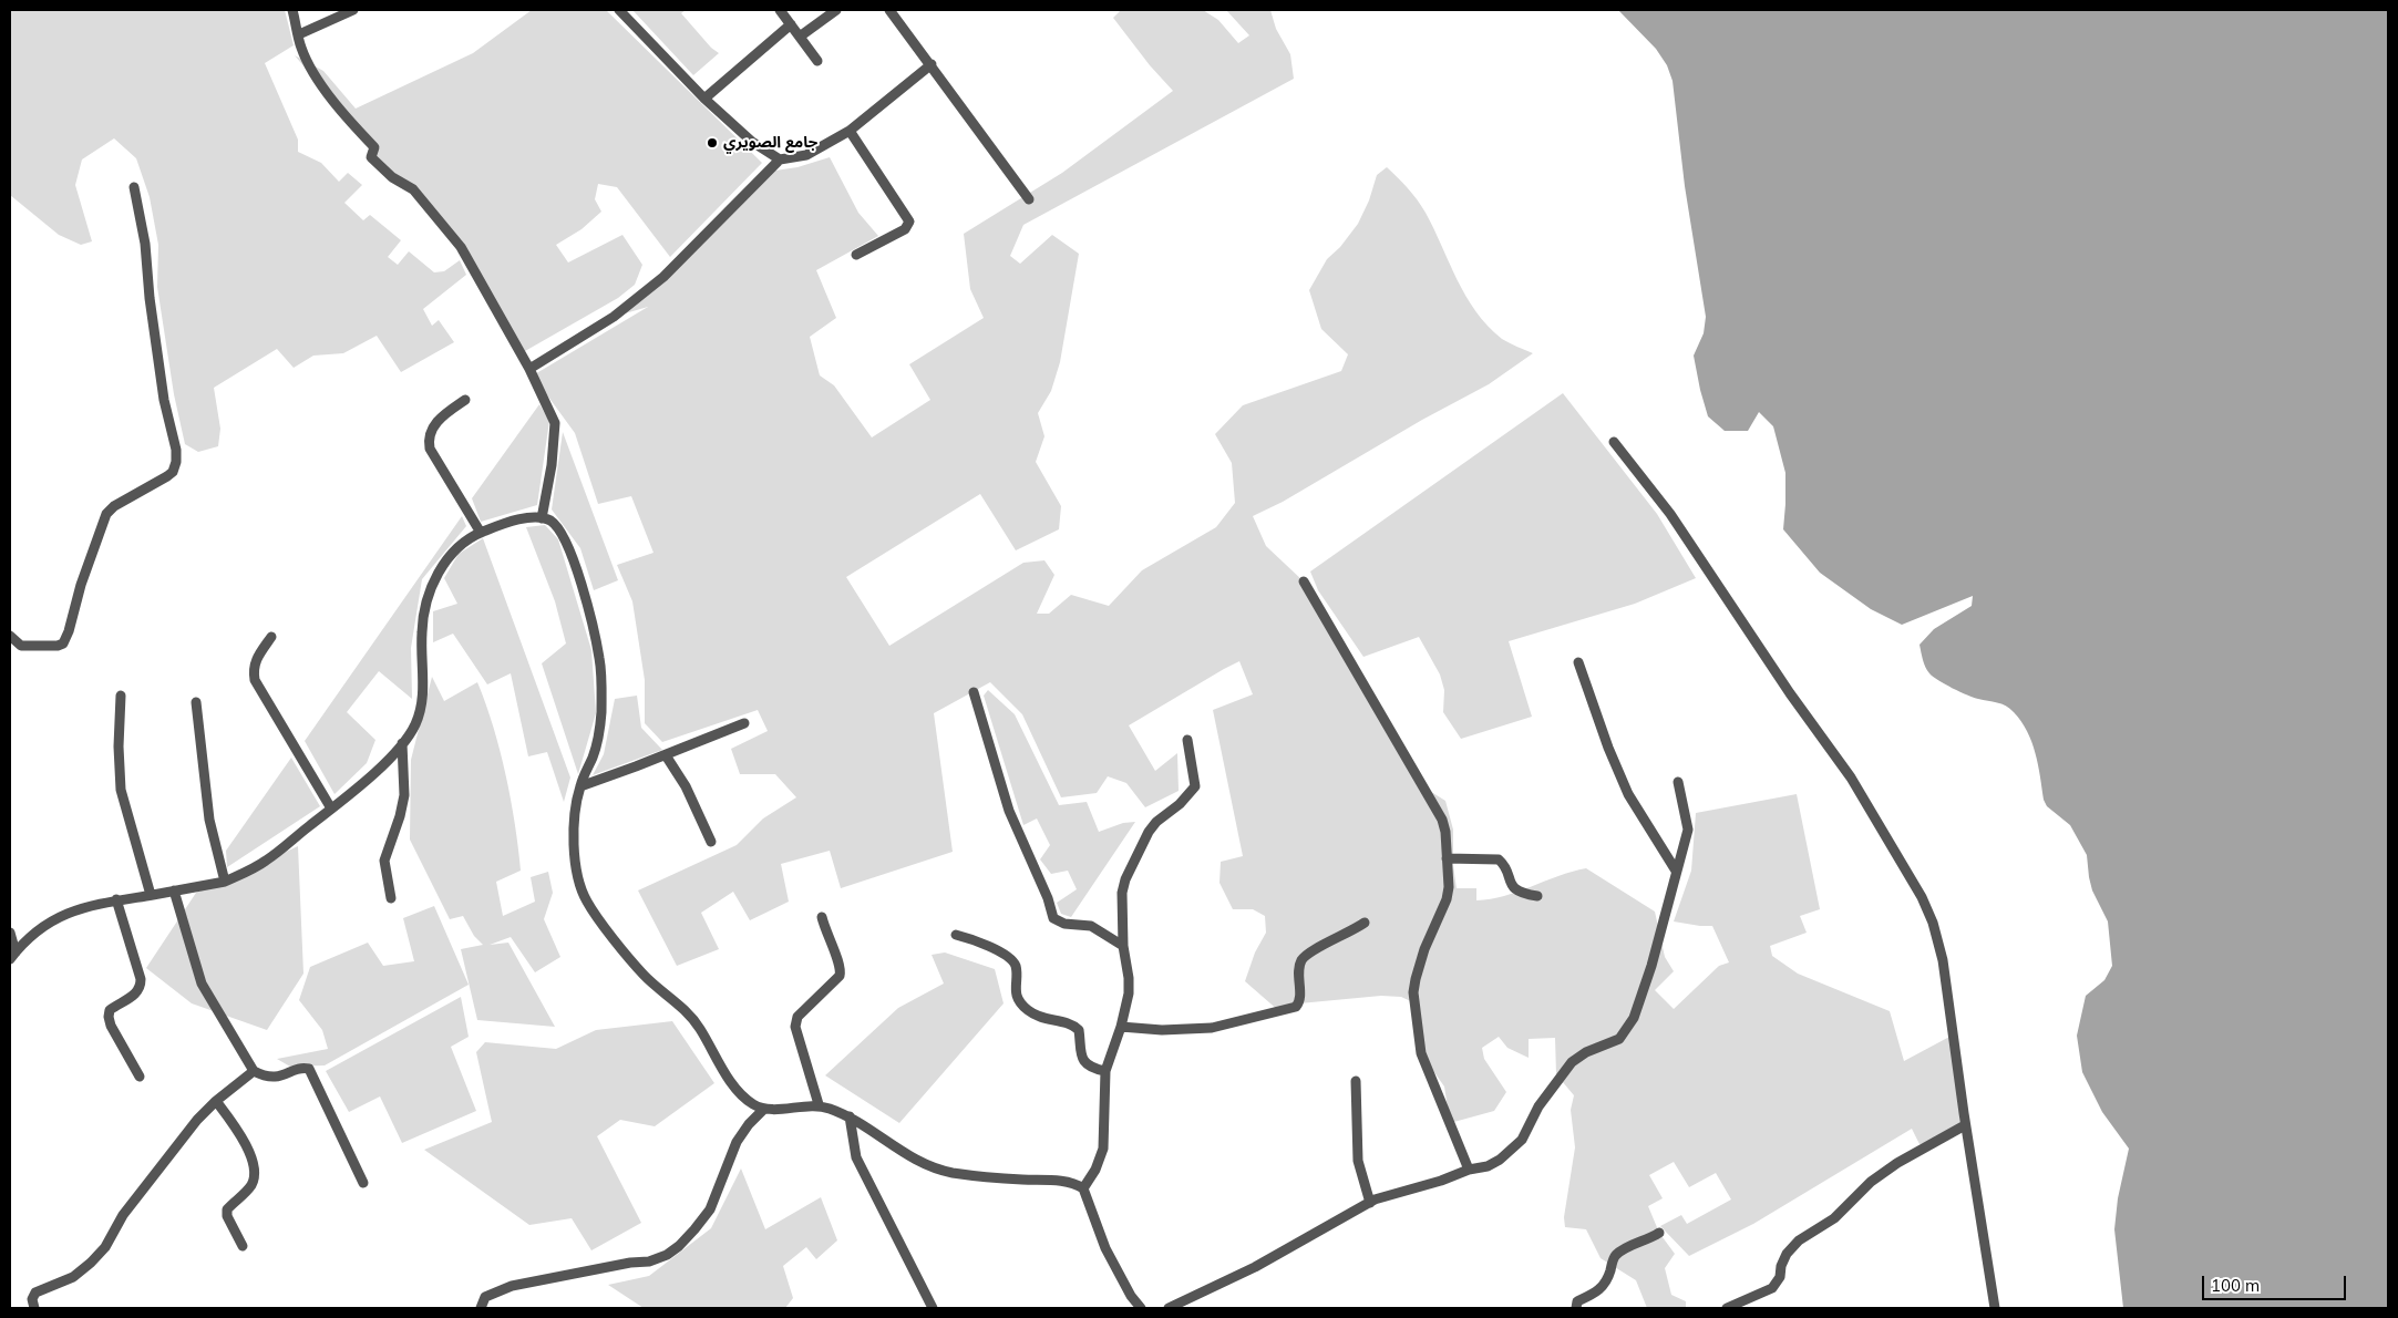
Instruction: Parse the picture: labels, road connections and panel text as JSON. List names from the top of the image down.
{
  "places": ["جامع الصويري"],
  "scale_bar": "100 m"
}
